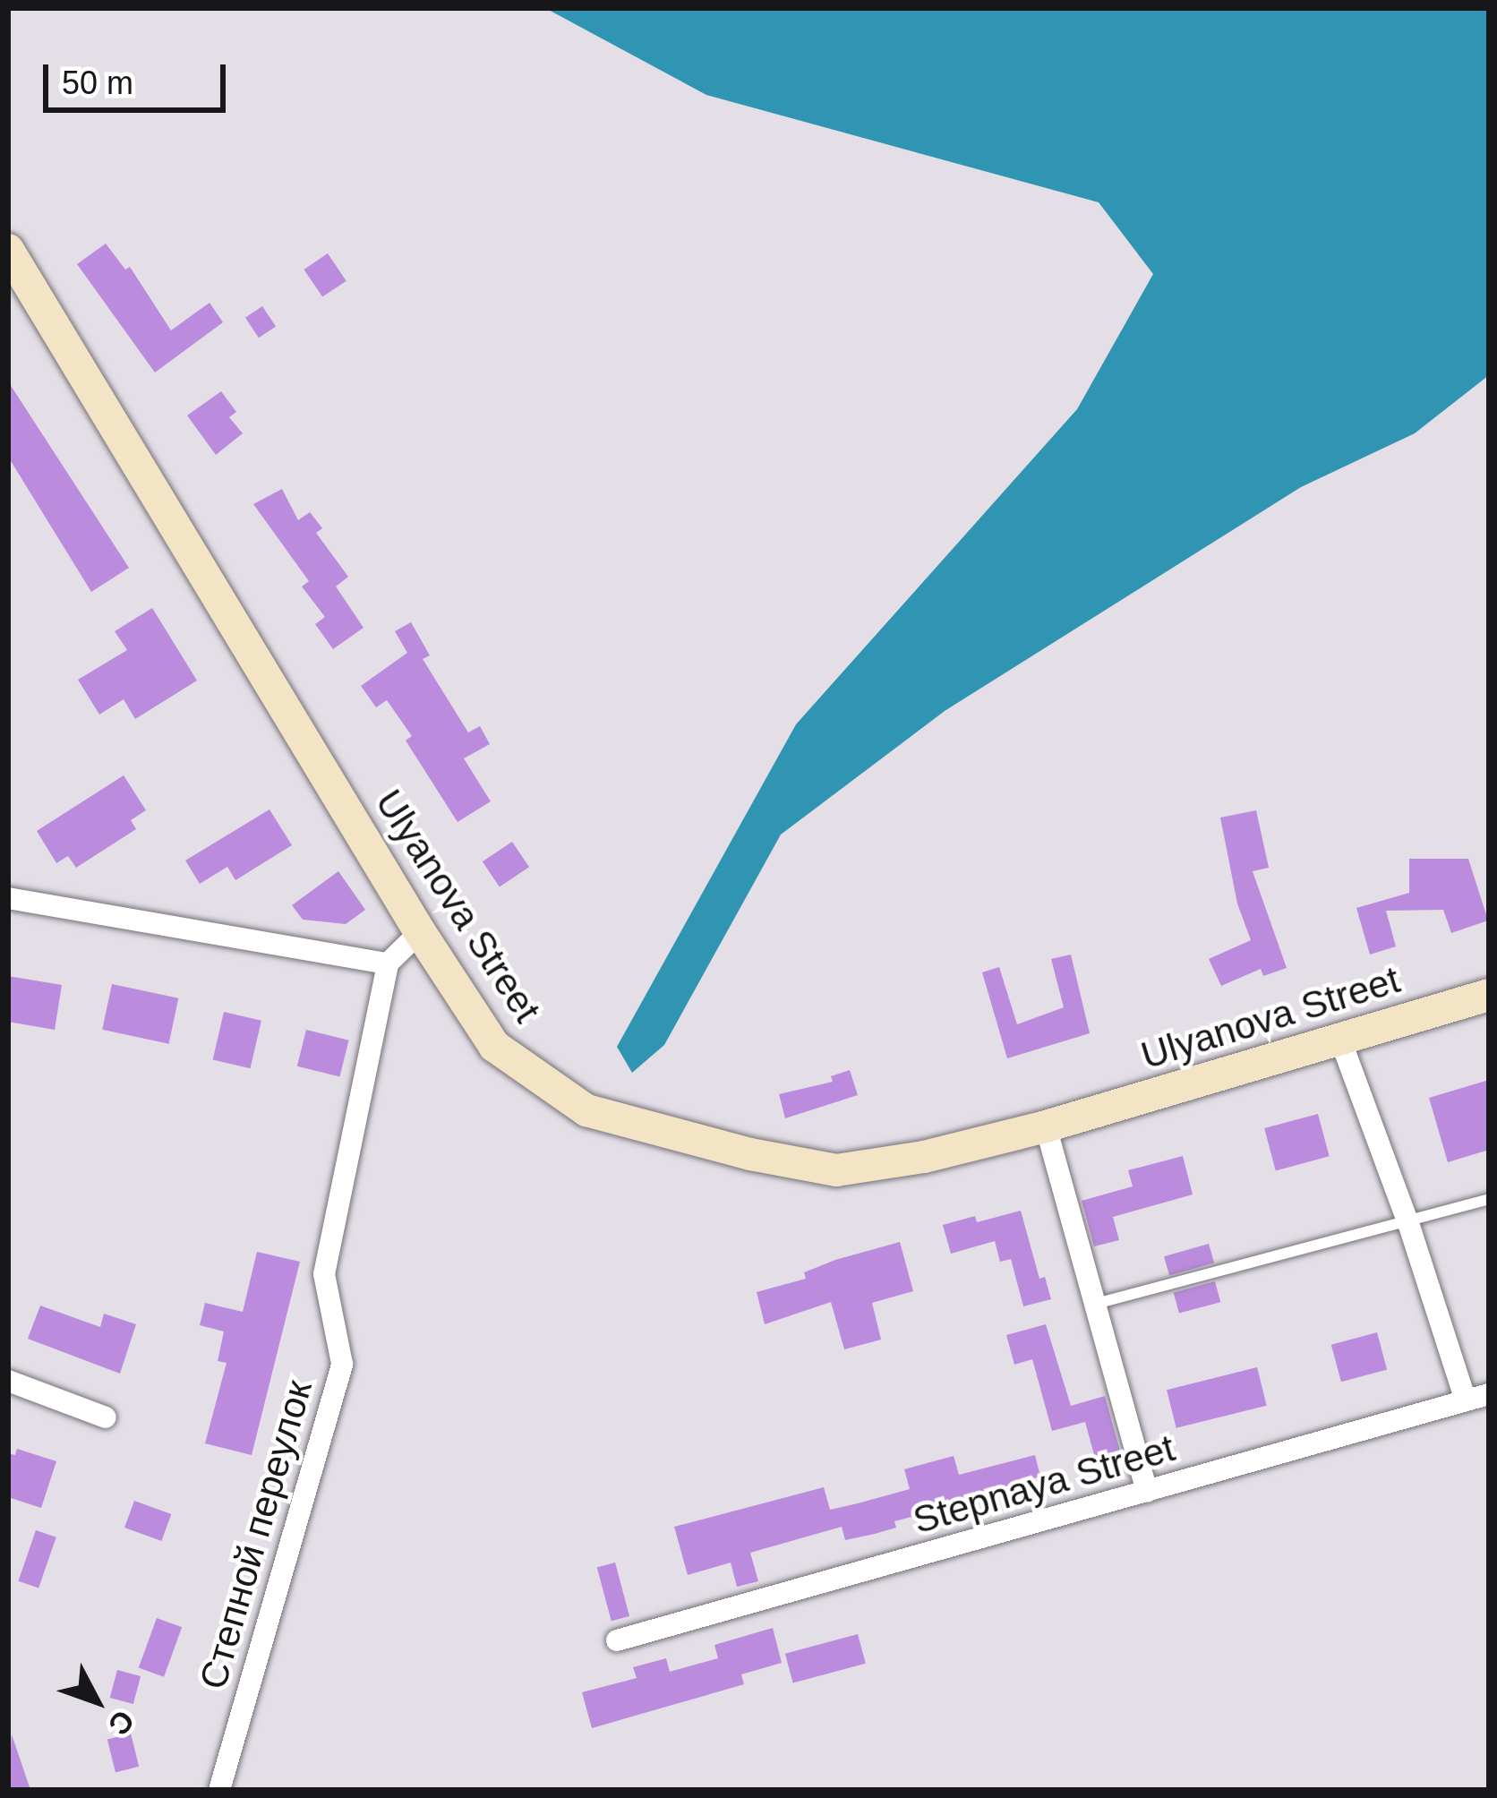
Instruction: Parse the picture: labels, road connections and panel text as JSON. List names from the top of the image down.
{
  "streets": {
    "street": ["Ulyanova Street", "Stepnaya Street", "Степной переулок"]
  },
  "scale_bar": "50 m",
  "north": "bottom right"
}
